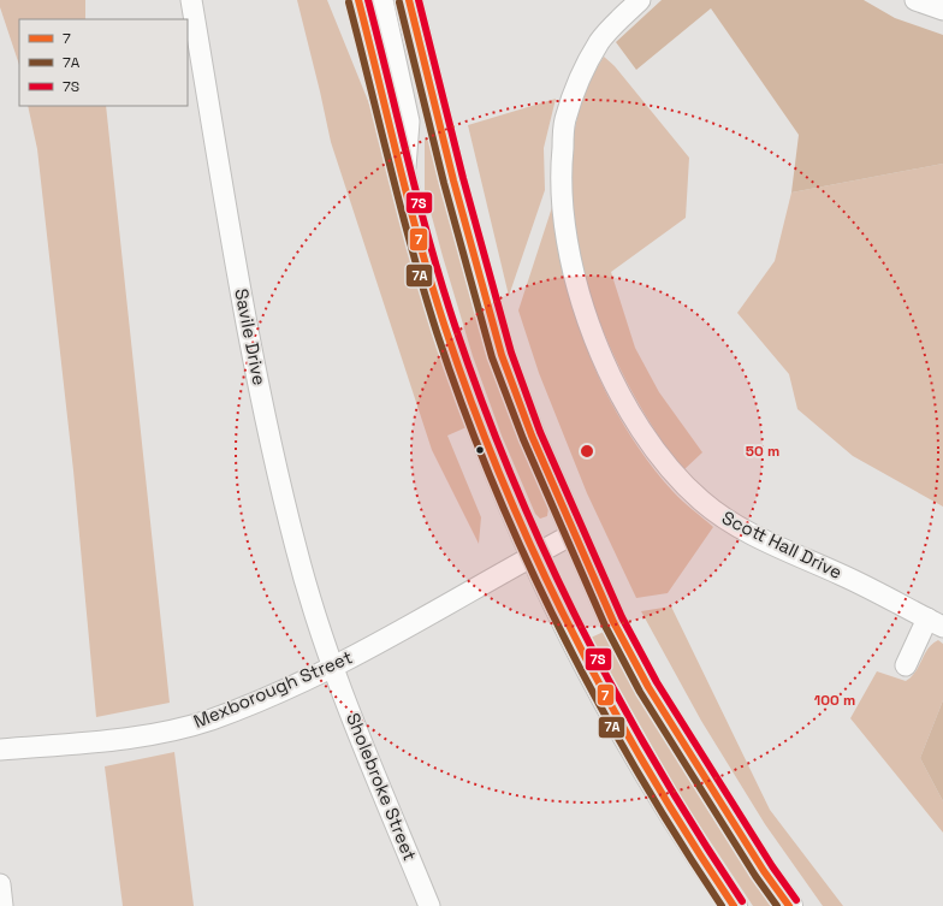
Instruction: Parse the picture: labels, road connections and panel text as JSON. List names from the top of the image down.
{
  "streets": {
    "street": [
      "Savile Drive",
      "Scott Hall Drive",
      "Mexborough Street",
      "Sholebroke Street"
    ]
  },
  "crossings": [
    ["Savile Drive", "Mexborough Street"],
    ["Savile Drive", "Sholebroke Street"],
    ["Mexborough Street", "Sholebroke Street"]
  ],
  "lines": ["transit line 7", "transit line 7S", "transit line 7A"],
  "legend": ["7", "7A", "7S"],
  "rings": ["50 m", "100 m"]
}
